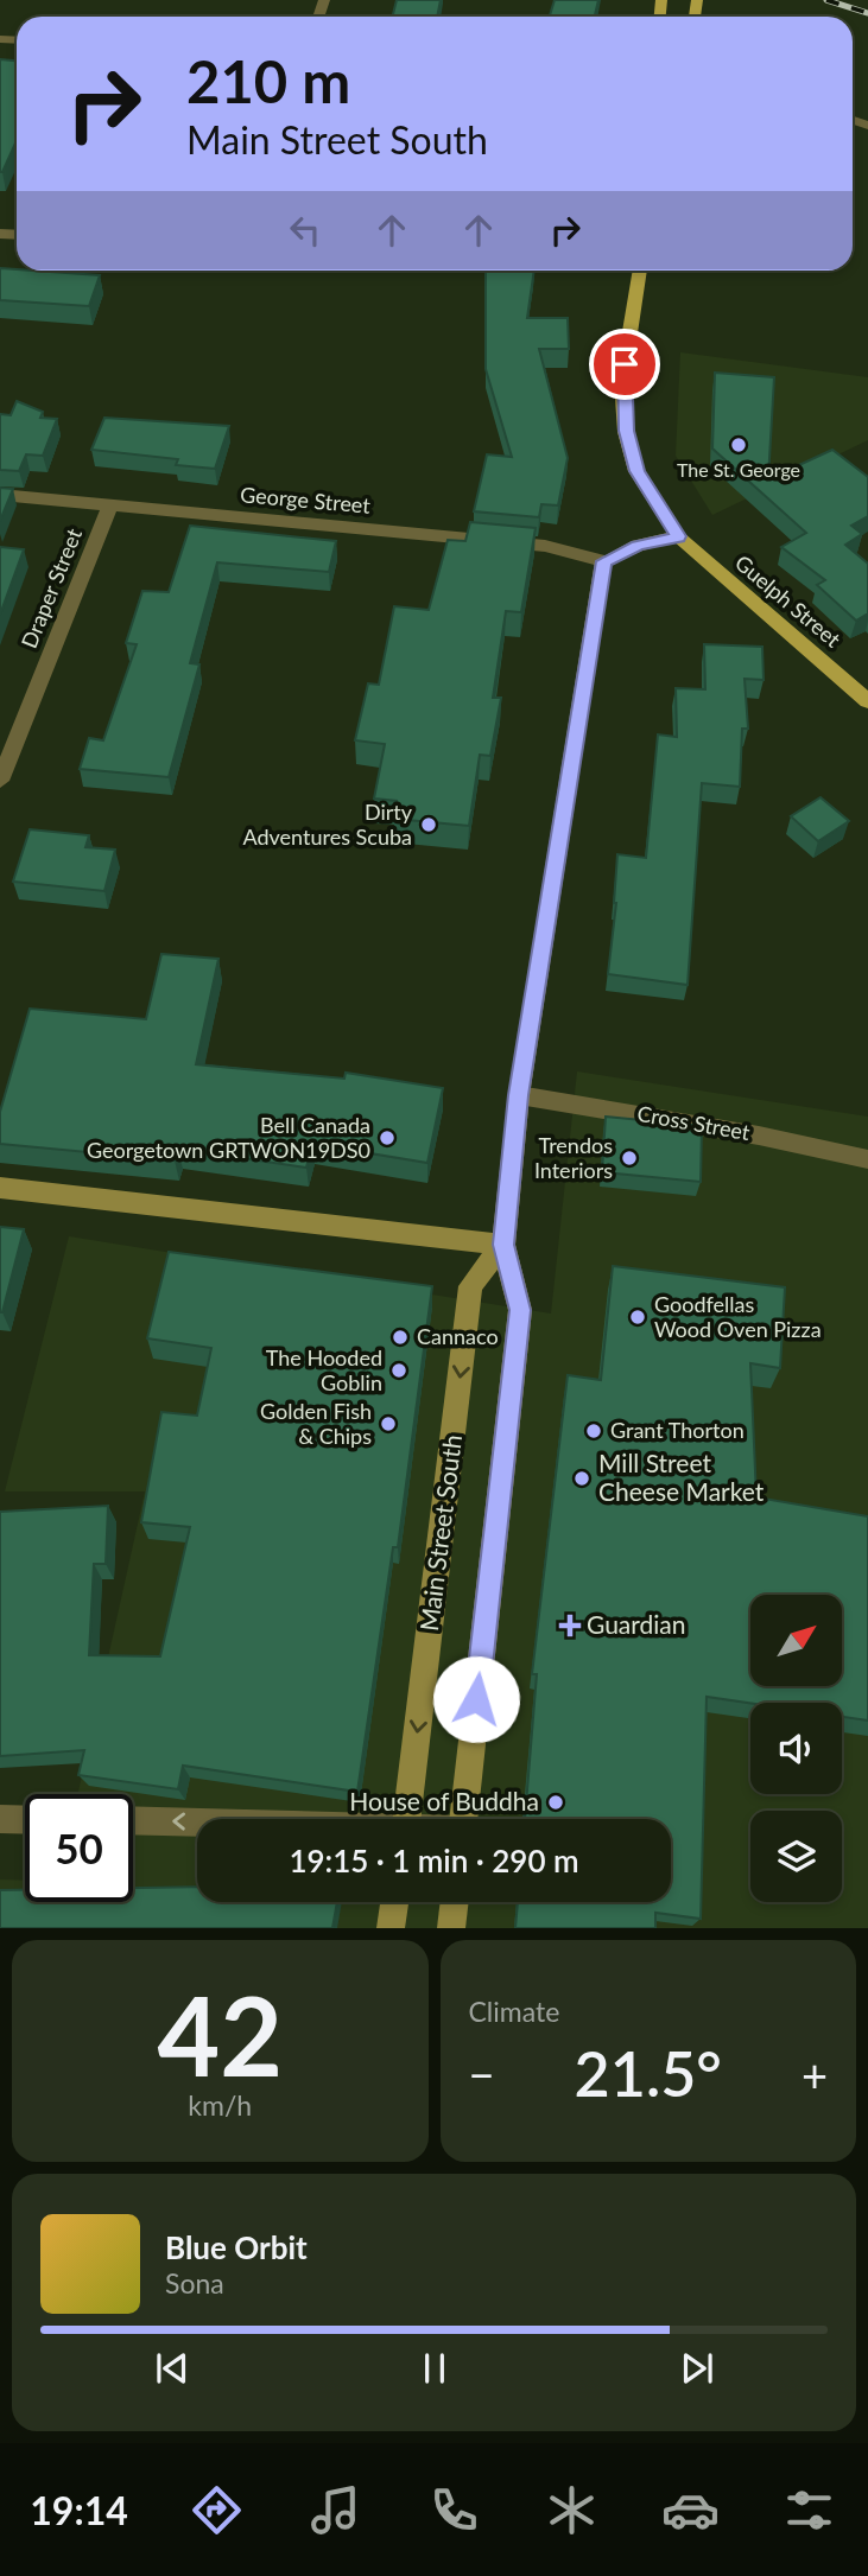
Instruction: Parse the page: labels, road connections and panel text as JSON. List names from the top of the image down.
{
  "streets": {
    "main road": ["Guelph Street", "Main Street South"],
    "street": ["George Street", "Draper Street", "Cross Street"]
  },
  "crossings": [
    ["George Street", "Draper Street"]
  ],
  "places": {
    "other": [
      "The St. George",
      "Dirty Adventures Scuba",
      "Bell Canada Georgetown GRTWON19DS0",
      "Trendos Interiors",
      "Goodfellas Wood Oven Pizza",
      "Cannaco",
      "The Hooded Goblin",
      "Golden Fish & Chips",
      "Grant Thorton",
      "Mill Street Cheese Market",
      "House of Buddha"
    ],
    "health": ["Guardian"]
  },
  "north": "top right",
  "page": {
    "turn": ["210 m", "Main Street South"],
    "limit": "50",
    "trip": "19:15 · 1 min · 290 m",
    "tile": [
      ["42", "km/h"],
      "Climate"
    ],
    "heat": ["−", "21.5°", "+"],
    "song": ["Blue Orbit", "Sona"],
    "tabs": "19:14"
  }
}
